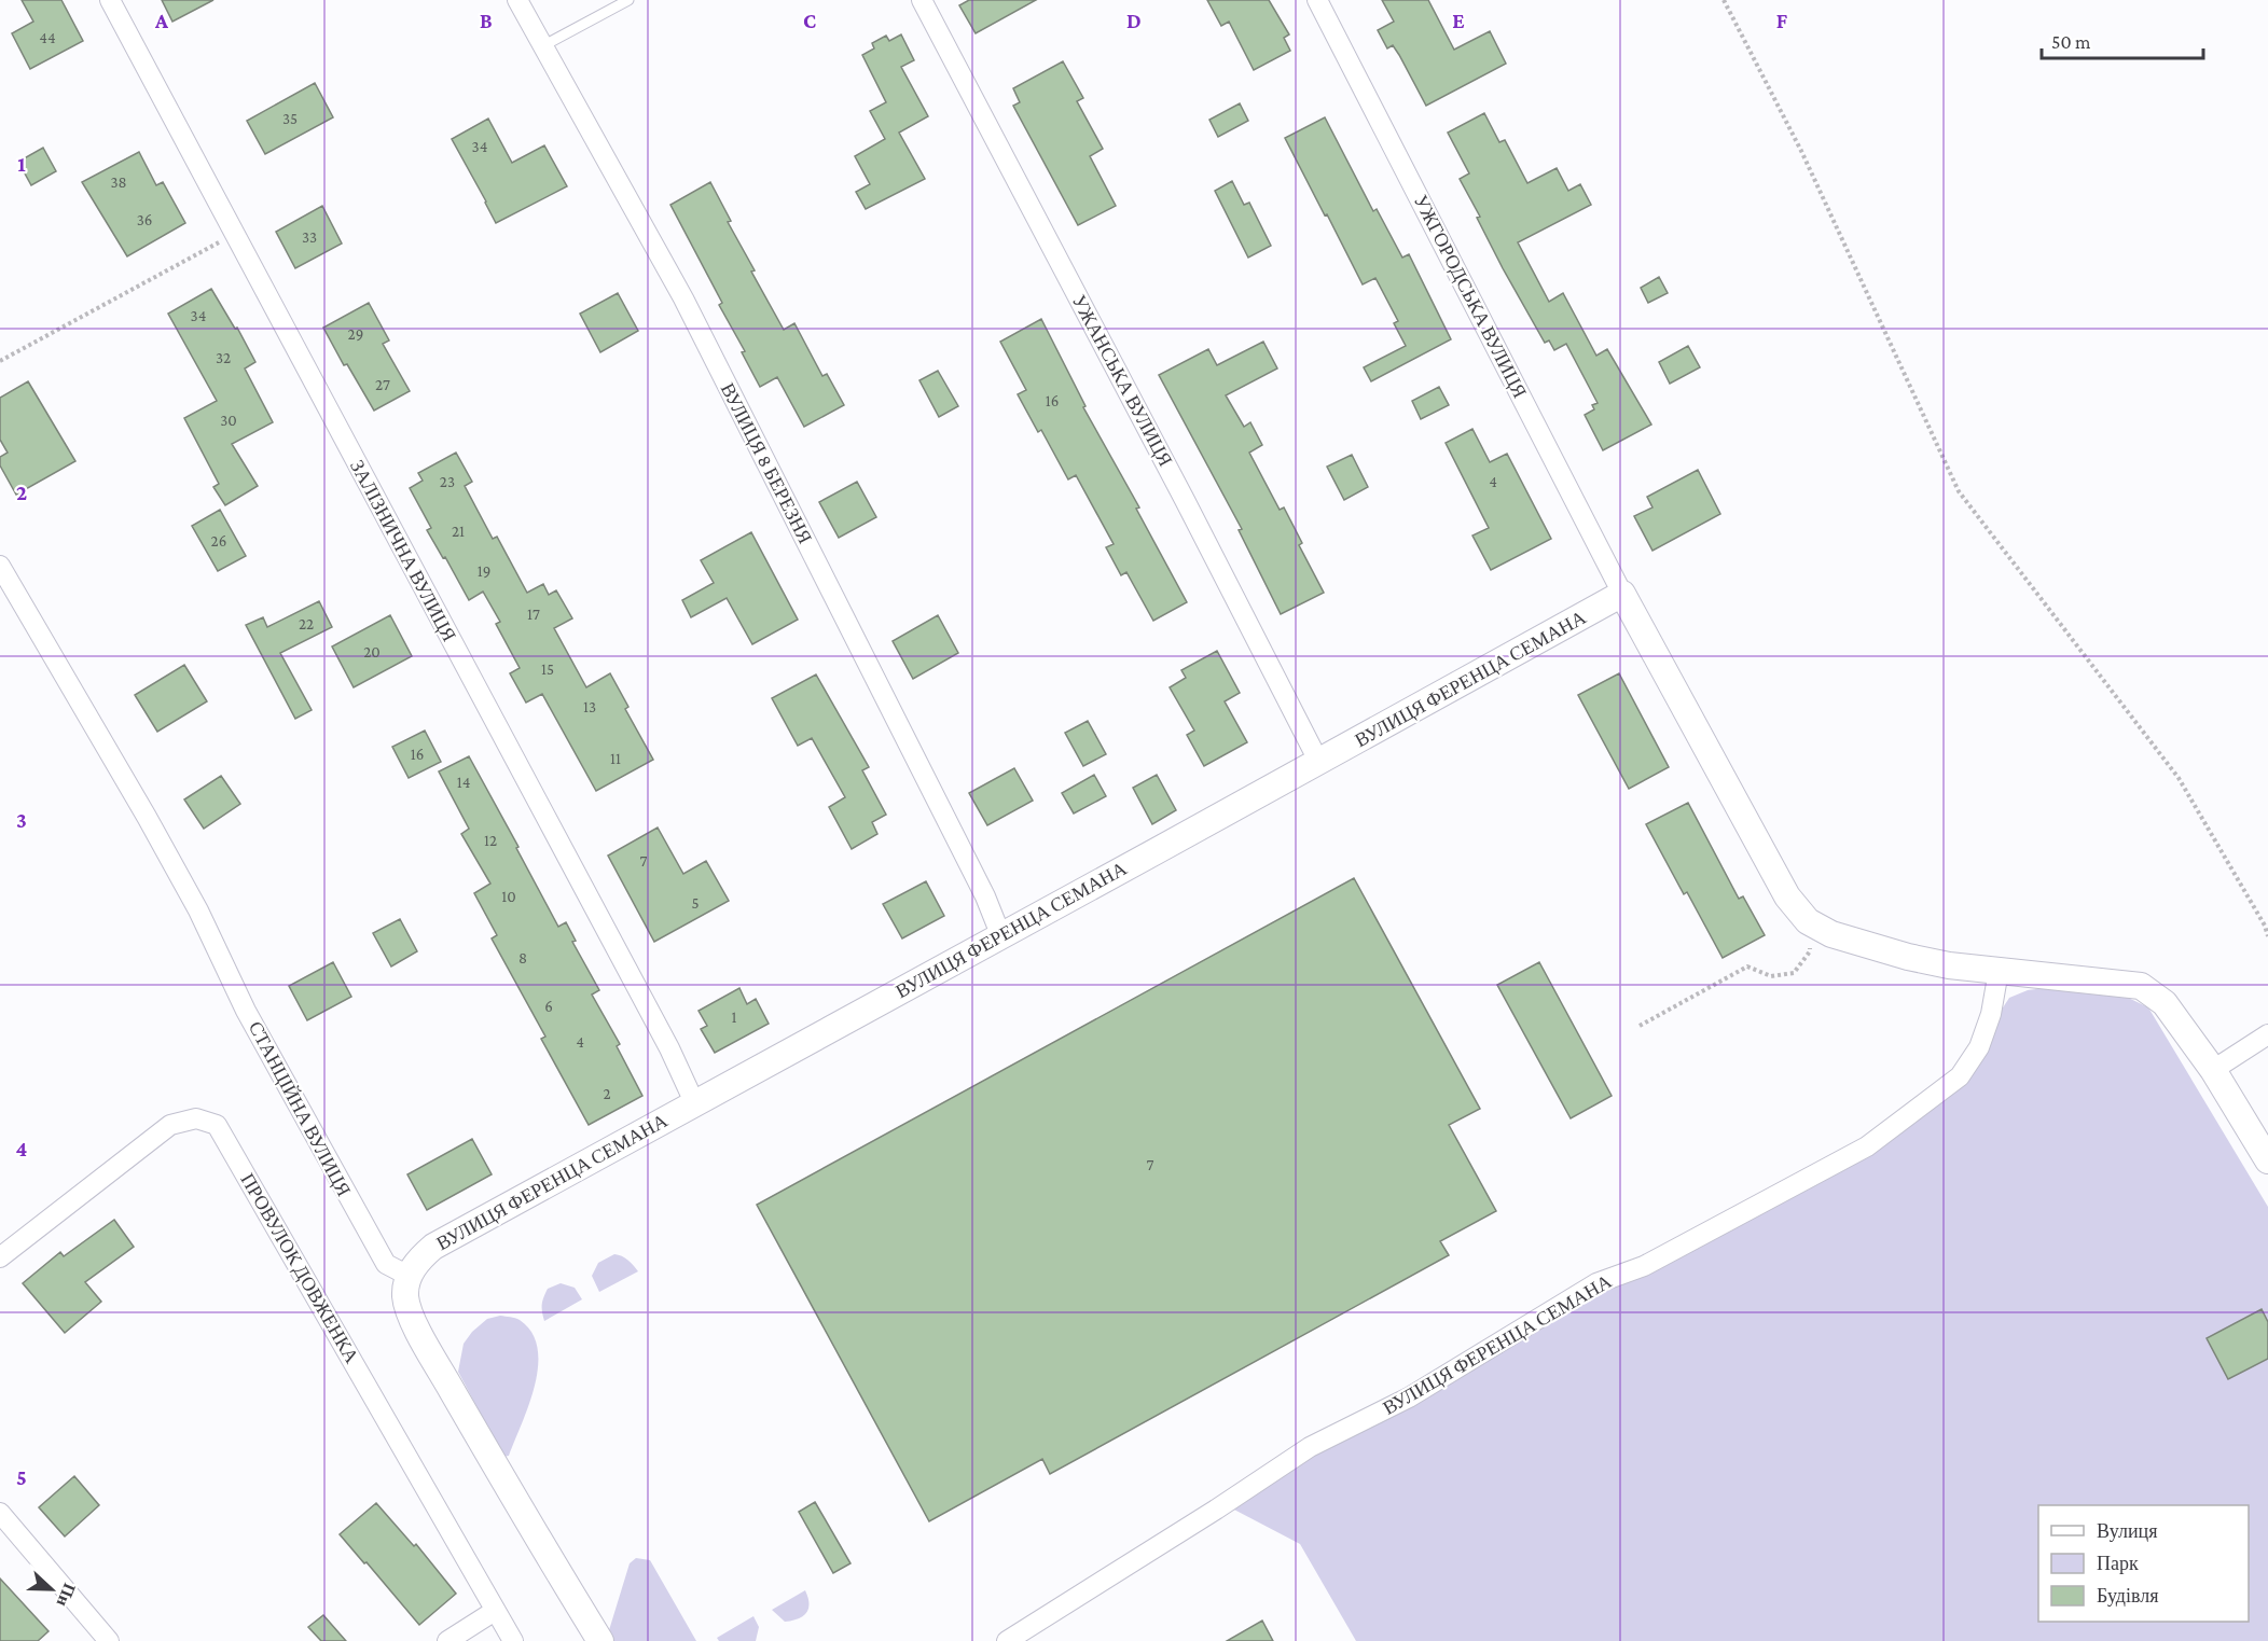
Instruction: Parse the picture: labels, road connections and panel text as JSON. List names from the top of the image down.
{
  "streets": {
    "street": [
      "УЖГОРОДСЬКА ВУЛИЦЯ",
      "УЖАНСЬКА ВУЛИЦЯ",
      "ВУЛИЦЯ 8 БЕРЕЗНЯ",
      "ЗАЛІЗНИЧНА ВУЛИЦЯ",
      "ВУЛИЦЯ ФЕРЕНЦА СЕМАНА",
      "СТАНЦІЙНА ВУЛИЦЯ",
      "ПРОВУЛОК ДОВЖЕНКА"
    ]
  },
  "crossings": [
    ["УЖГОРОДСЬКА ВУЛИЦЯ", "ВУЛИЦЯ ФЕРЕНЦА СЕМАНА"],
    ["УЖАНСЬКА ВУЛИЦЯ", "ВУЛИЦЯ ФЕРЕНЦА СЕМАНА"],
    ["ВУЛИЦЯ 8 БЕРЕЗНЯ", "ВУЛИЦЯ ФЕРЕНЦА СЕМАНА"],
    ["ЗАЛІЗНИЧНА ВУЛИЦЯ", "ВУЛИЦЯ ФЕРЕНЦА СЕМАНА"],
    ["ВУЛИЦЯ ФЕРЕНЦА СЕМАНА", "СТАНЦІЙНА ВУЛИЦЯ"]
  ],
  "house_numbers": [
    "44",
    "35",
    "34",
    "38",
    "36",
    "33",
    "34",
    "29",
    "32",
    "27",
    "16",
    "30",
    "23",
    "4",
    "21",
    "26",
    "19",
    "17",
    "22",
    "20",
    "15",
    "13",
    "16",
    "11",
    "14",
    "12",
    "7",
    "10",
    "5",
    "8",
    "6",
    "1",
    "4",
    "2",
    "7"
  ],
  "legend": ["Вулиця", "Парк", "Будівля"],
  "scale_bar": "50 m",
  "north": "right",
  "grid": {
    "columns": [
      "A",
      "B",
      "C",
      "D",
      "E",
      "F"
    ],
    "rows": [
      "1",
      "2",
      "3",
      "4",
      "5"
    ]
  }
}
